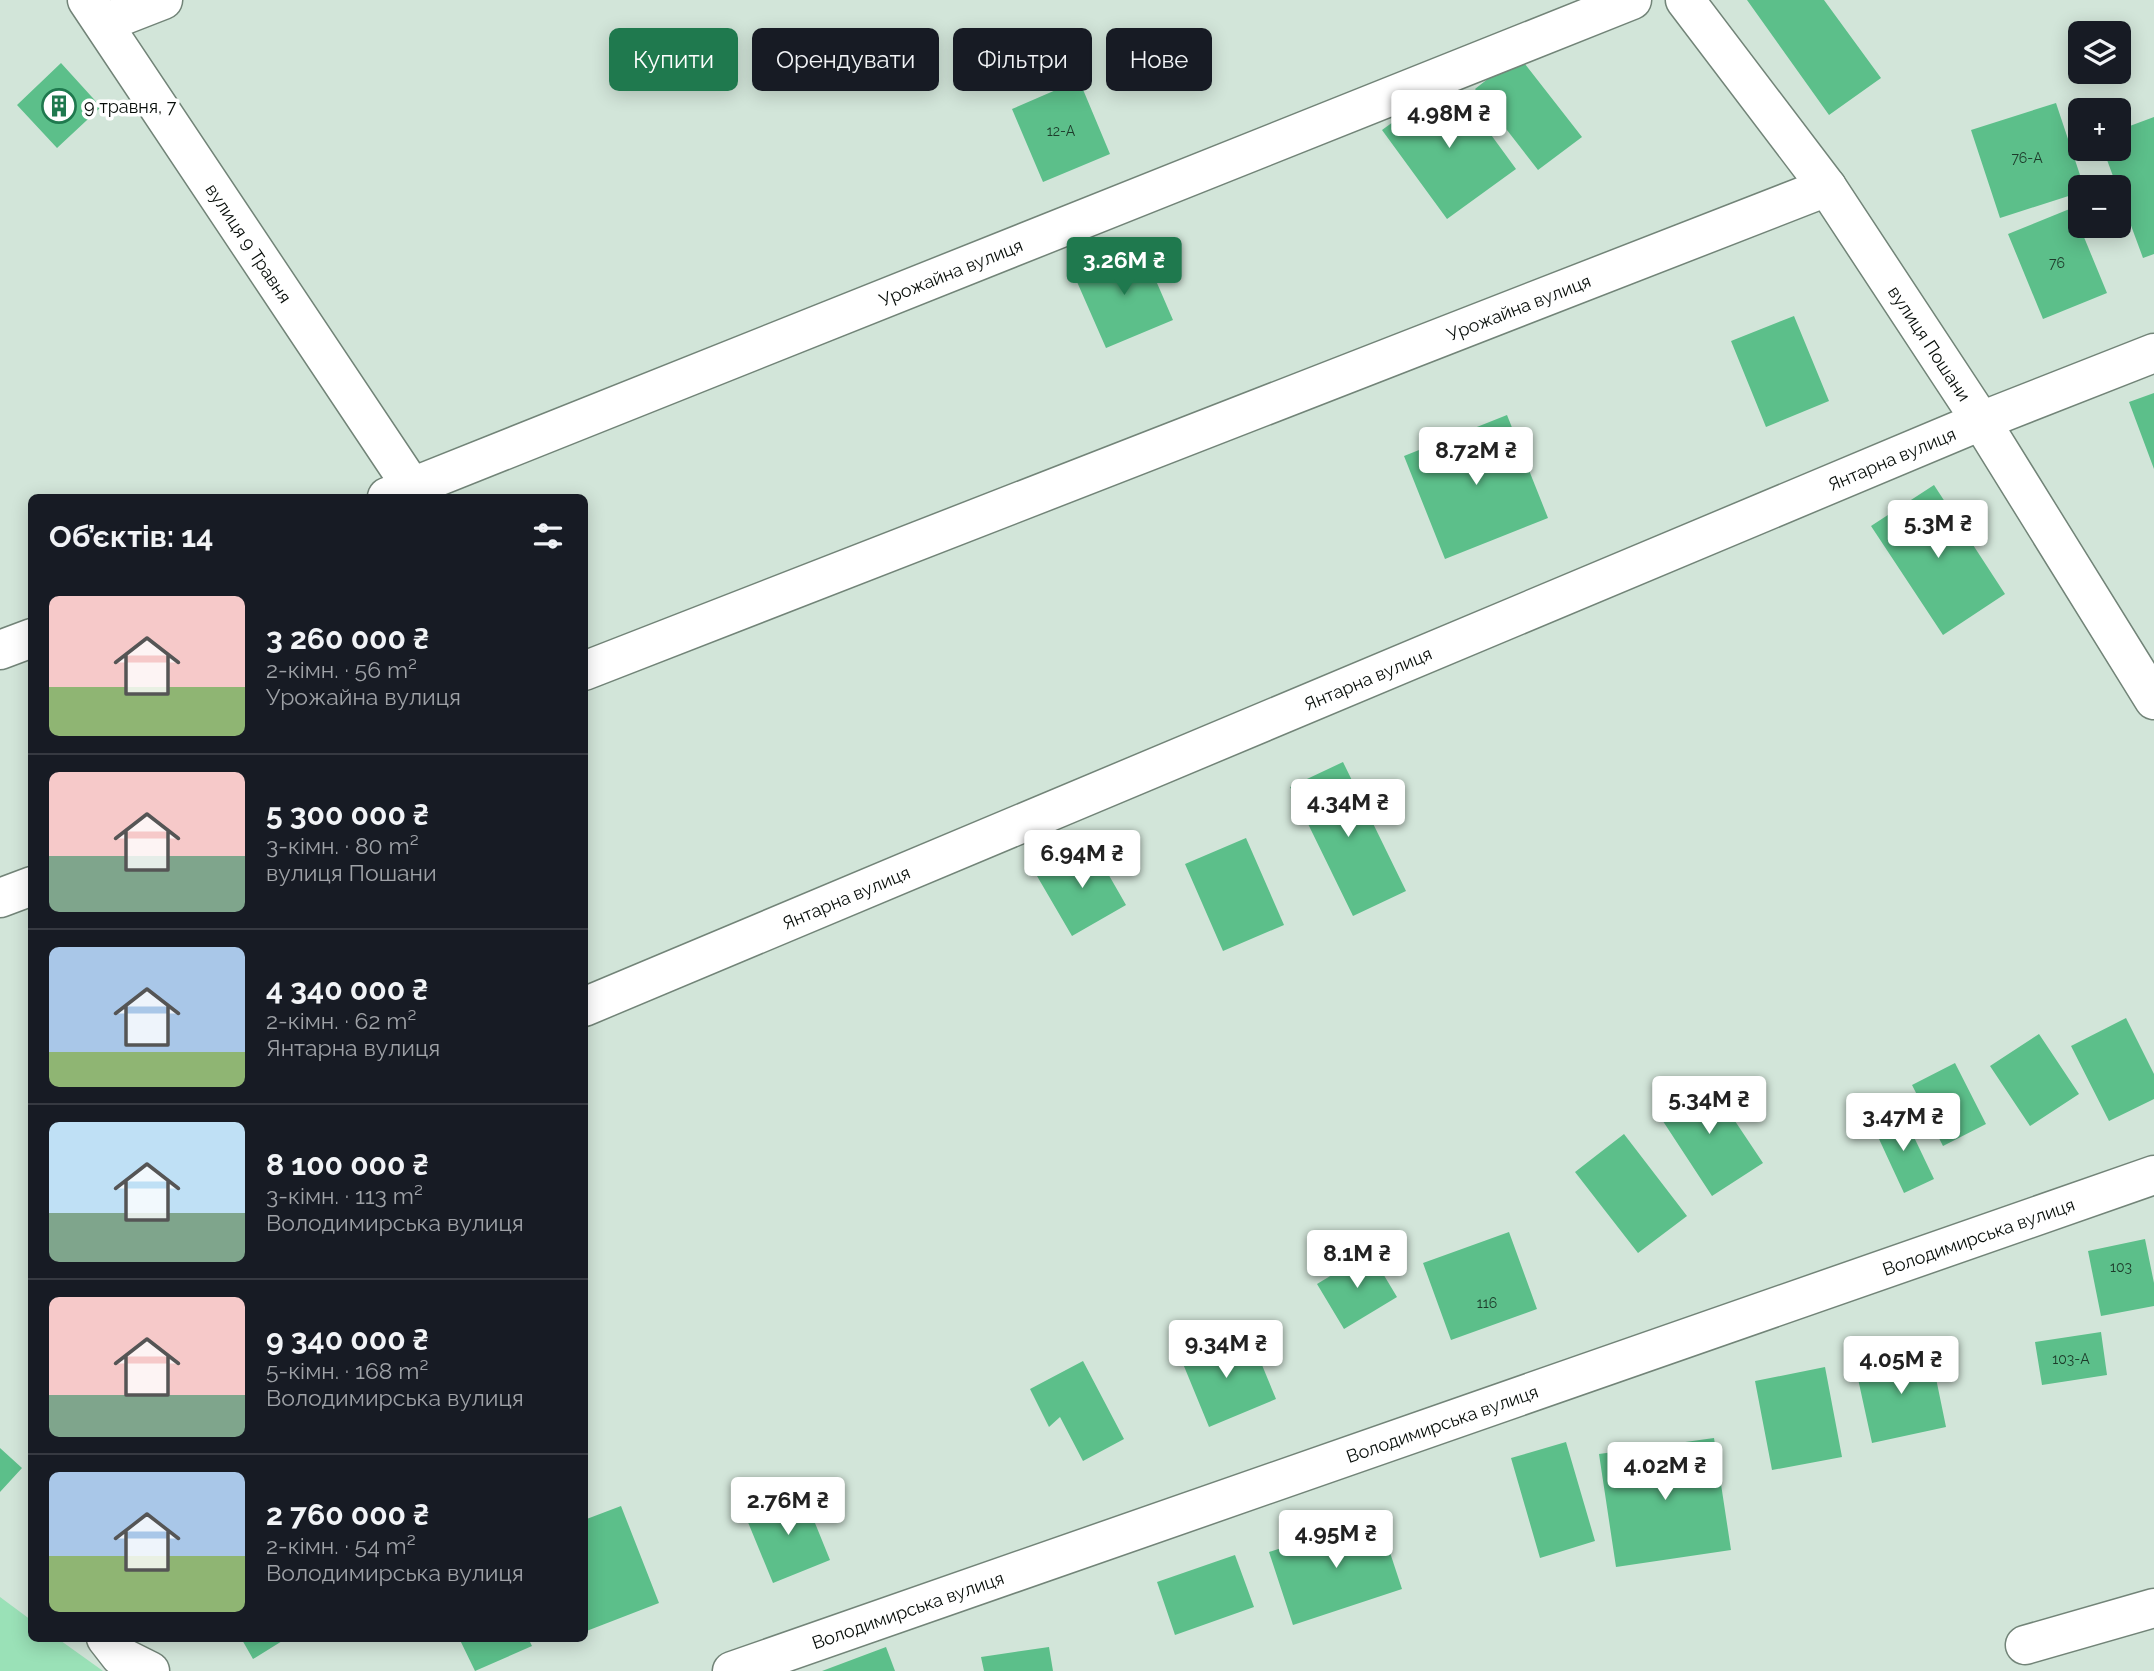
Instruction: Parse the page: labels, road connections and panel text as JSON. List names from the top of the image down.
{
  "streets": {
    "street": [
      "вулиця 9 Травня",
      "Урожайна вулиця",
      "вулиця Пошани",
      "Янтарна вулиця",
      "Володимирська вулиця"
    ]
  },
  "crossings": [
    ["вулиця 9 Травня", "Урожайна вулиця"],
    ["Урожайна вулиця", "вулиця Пошани"],
    ["вулиця Пошани", "Янтарна вулиця"]
  ],
  "places": {
    "building": ["9 травня, 7"]
  },
  "house_numbers": [
    "12-А",
    "76-А",
    "76",
    "103",
    "116",
    "103-А"
  ],
  "page": {
    "map_buttons": ["+", "−"],
    "chip": [
      "Купити",
      "Орендувати",
      "Фільтри",
      "Нове"
    ],
    "price": [
      "4.98M ₴",
      "3.26M ₴",
      "8.72M ₴",
      "5.3M ₴",
      "4.34M ₴",
      "6.94M ₴",
      "5.34M ₴",
      "3.47M ₴",
      "8.1M ₴",
      "9.34M ₴",
      "4.05M ₴",
      "4.02M ₴",
      "2.76M ₴",
      "4.95M ₴"
    ],
    "heading": "Об’єктів: 14",
    "list": [
      {
        "name": "3 260 000 ₴",
        "note": "2-кімн. · 56 m² · Урожайна вулиця"
      },
      {
        "name": "5 300 000 ₴",
        "note": "3-кімн. · 80 m² · вулиця Пошани"
      },
      {
        "name": "4 340 000 ₴",
        "note": "2-кімн. · 62 m² · Янтарна вулиця"
      },
      {
        "name": "8 100 000 ₴",
        "note": "3-кімн. · 113 m² · Володимирська вулиця"
      },
      {
        "name": "9 340 000 ₴",
        "note": "5-кімн. · 168 m² · Володимирська вулиця"
      },
      {
        "name": "2 760 000 ₴",
        "note": "2-кімн. · 54 m² · Володимирська вулиця"
      }
    ]
  }
}
